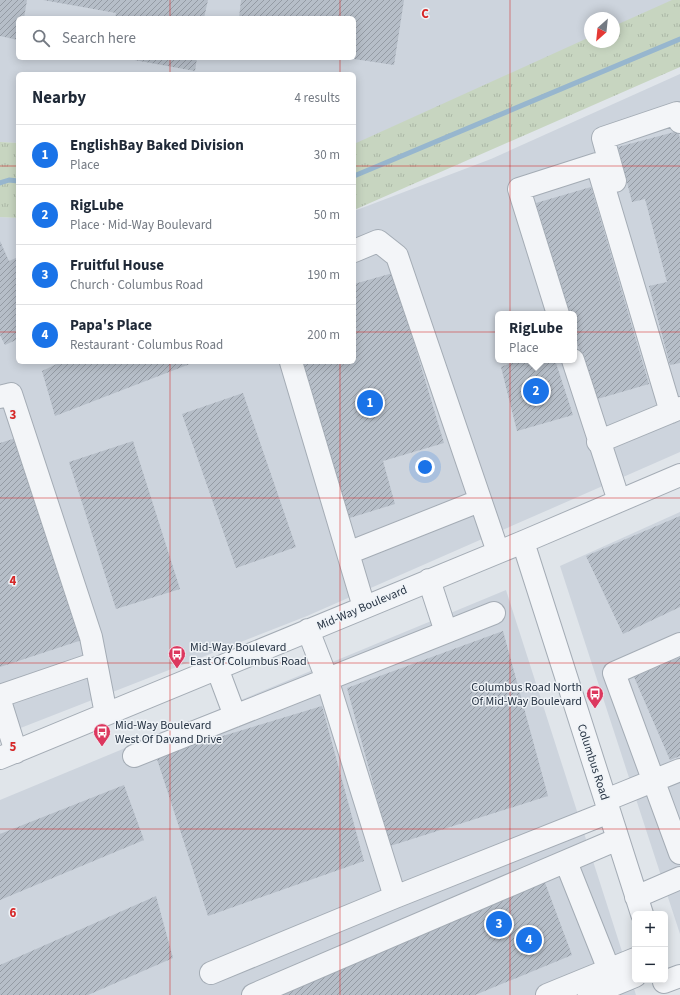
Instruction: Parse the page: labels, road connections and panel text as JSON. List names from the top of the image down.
{
  "streets": {
    "street": ["Mid-Way Boulevard", "Columbus Road"]
  },
  "crossings": [
    ["Mid-Way Boulevard", "Columbus Road"]
  ],
  "places": {
    "bus stop": ["Mid-Way Boulevard East Of Columbus Road", "Columbus Road North Of Mid-Way Boulevard", "Mid-Way Boulevard West Of Davand Drive"]
  },
  "north": "bottom left",
  "page": {
    "search": "Search here",
    "heading": ["Nearby", "4 results"],
    "list": [
      {
        "mark": "1",
        "name": "EnglishBay Baked Division",
        "note": "Place",
        "value": "30 m"
      },
      {
        "mark": "2",
        "name": "RigLube",
        "note": "Place · Mid-Way Boulevard",
        "value": "50 m"
      },
      {
        "mark": "3",
        "name": "Fruitful House",
        "note": "Church · Columbus Road",
        "value": "190 m"
      },
      {
        "mark": "4",
        "name": "Papa's Place",
        "note": "Restaurant · Columbus Road",
        "value": "200 m"
      }
    ],
    "popup": ["RigLube", "Place"],
    "pins": [
      "2",
      "1",
      "3",
      "4"
    ],
    "map_buttons": ["+", "−"]
  },
  "grid": {
    "columns": ["C"],
    "rows": [
      "3",
      "4",
      "5",
      "6"
    ]
  }
}
